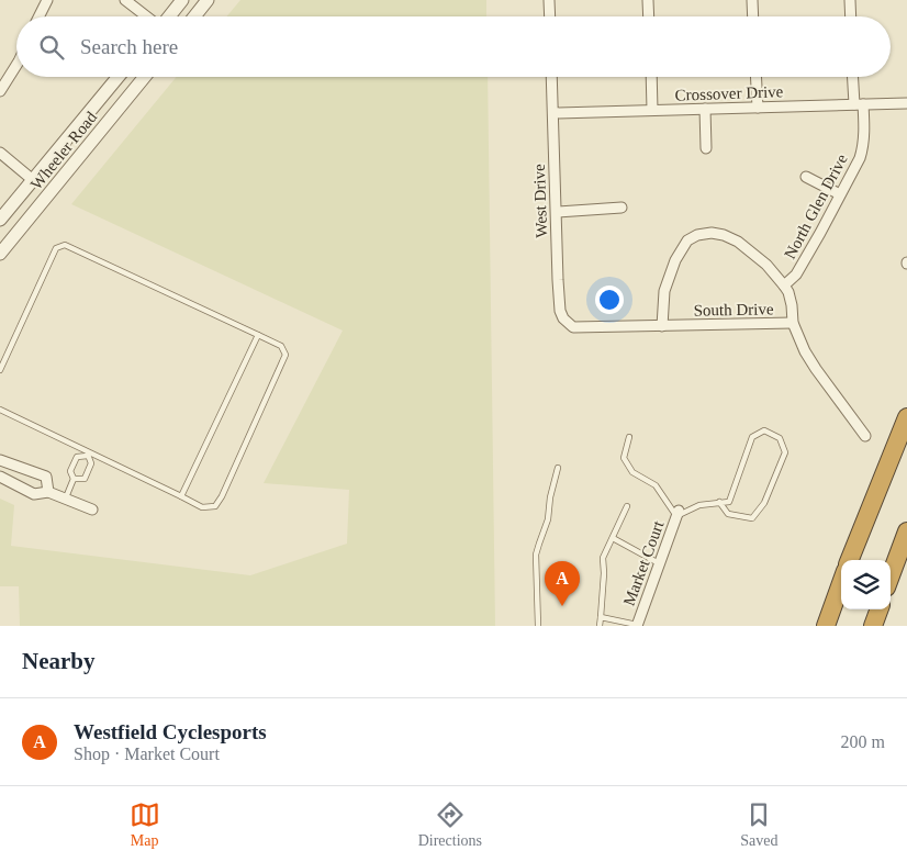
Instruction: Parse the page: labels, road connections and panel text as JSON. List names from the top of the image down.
{
  "streets": {
    "street": [
      "Crossover Drive",
      "Wheeler Road",
      "West Drive",
      "North Glen Drive",
      "South Drive",
      "Market Court"
    ]
  },
  "crossings": [
    ["Crossover Drive", "West Drive"],
    ["Crossover Drive", "North Glen Drive"],
    ["West Drive", "South Drive"]
  ],
  "page": {
    "search": "Search here",
    "pins": "A",
    "heading": "Nearby",
    "list": [
      {
        "mark": "A",
        "name": "Westfield Cyclesports",
        "note": "Shop · Market Court",
        "value": "200 m"
      }
    ],
    "nav": ["Map", "Directions", "Saved"]
  }
}
